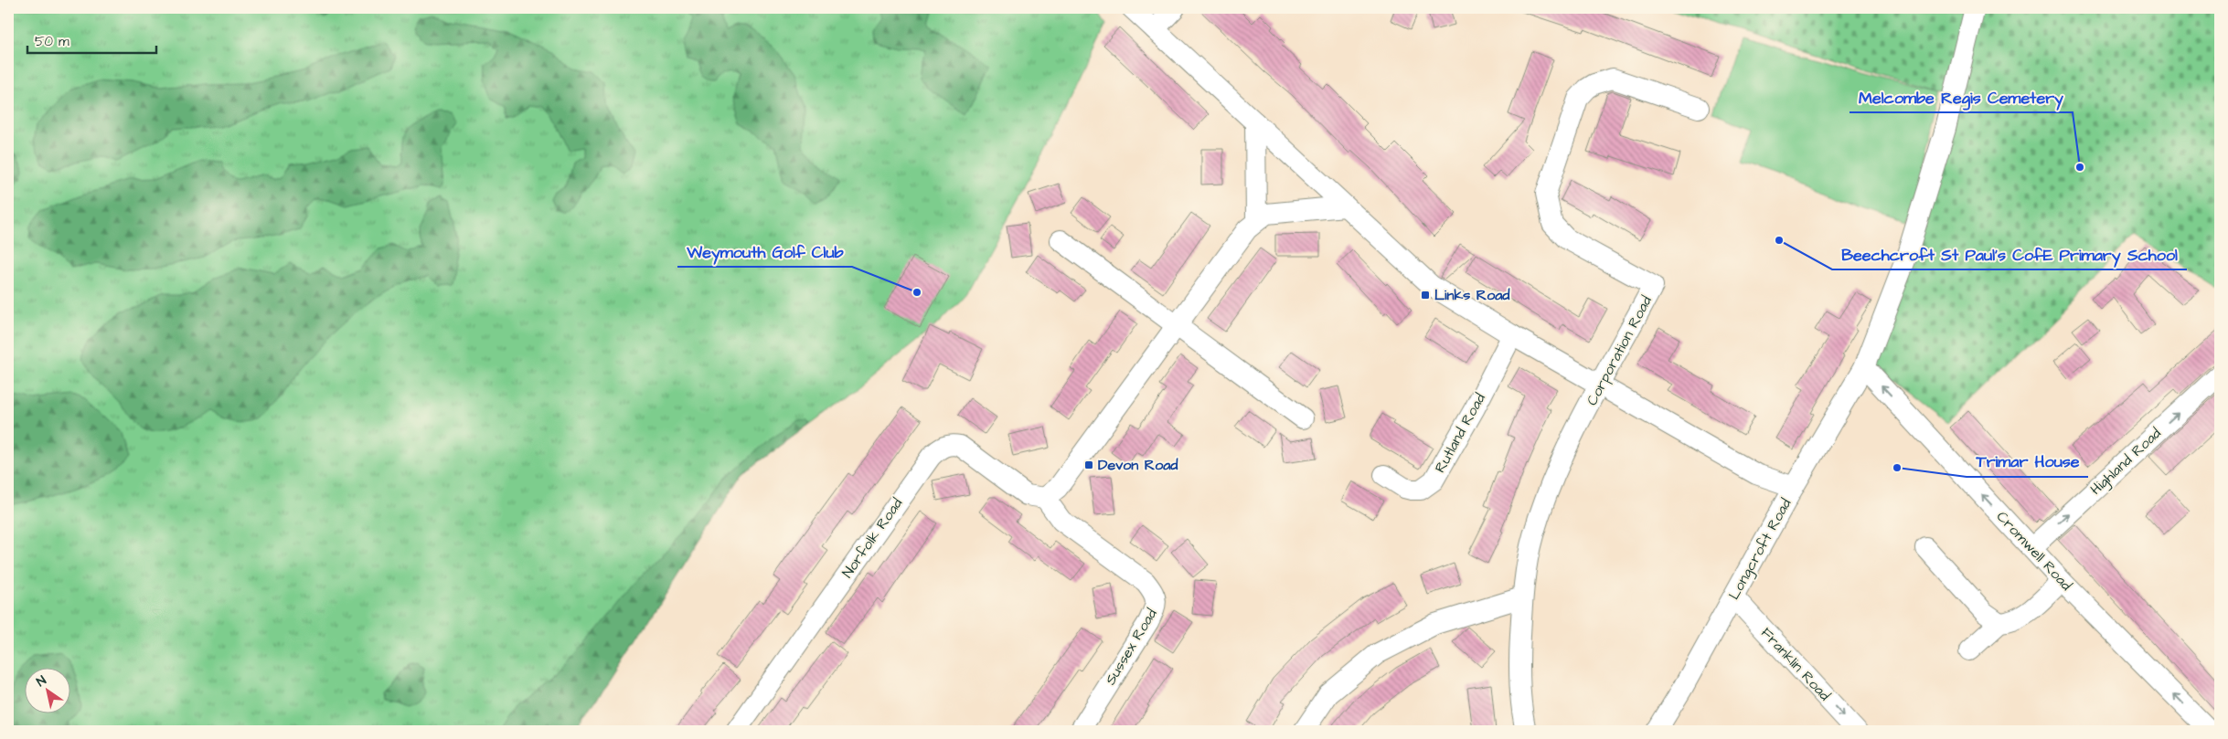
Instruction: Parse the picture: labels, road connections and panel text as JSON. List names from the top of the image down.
{
  "streets": {
    "street": [
      "Corporation Road",
      "Rutland Road",
      "Highland Road",
      "Norfolk Road",
      "Longcroft Road",
      "Cromwell Road",
      "Sussex Road",
      "Franklin Road"
    ]
  },
  "crossings": [
    ["Highland Road", "Cromwell Road"],
    ["Norfolk Road", "Sussex Road"],
    ["Longcroft Road", "Cromwell Road"],
    ["Longcroft Road", "Franklin Road"]
  ],
  "one_way": ["Highland Road", "Cromwell Road"],
  "places": {
    "other": [
      "Melcombe Regis Cemetery",
      "Beechcroft St Paul's CofE Primary School",
      "Weymouth Golf Club",
      "Trimar House"
    ],
    "transit": ["Links Road", "Devon Road"]
  },
  "scale_bar": "50 m",
  "north": "top left"
}
